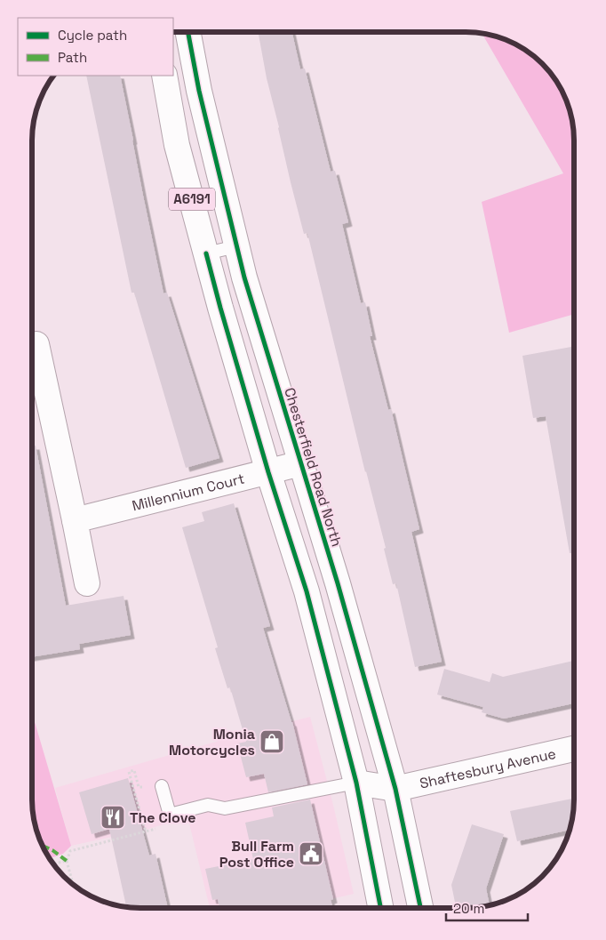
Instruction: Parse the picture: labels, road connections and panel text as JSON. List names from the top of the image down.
{
  "streets": {
    "main road": [
      "A6191",
      "Chesterfield Road North",
      "Millennium Court",
      "Shaftesbury Avenue"
    ]
  },
  "crossings": [
    ["A6191", "Millennium Court"],
    ["Chesterfield Road North", "Millennium Court"],
    ["Chesterfield Road North", "Shaftesbury Avenue"]
  ],
  "places": {
    "shop": ["Monia Motorcycles"],
    "restaurant": ["The Clove"],
    "public building": ["Bull Farm Post Office"]
  },
  "legend": ["Cycle path", "Path"],
  "scale_bar": "20 m"
}
